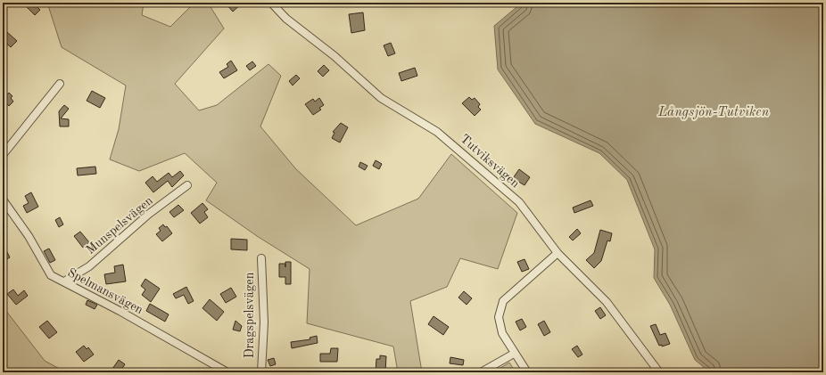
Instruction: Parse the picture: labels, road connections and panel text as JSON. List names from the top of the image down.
{
  "streets": {
    "street": [
      "Tutviksvägen",
      "Munspelsvägen",
      "Spelmansvägen",
      "Dragspelsvägen"
    ]
  },
  "crossings": [
    ["Munspelsvägen", "Spelmansvägen"]
  ],
  "water": ["Långsjön-Tutviken"]
}
